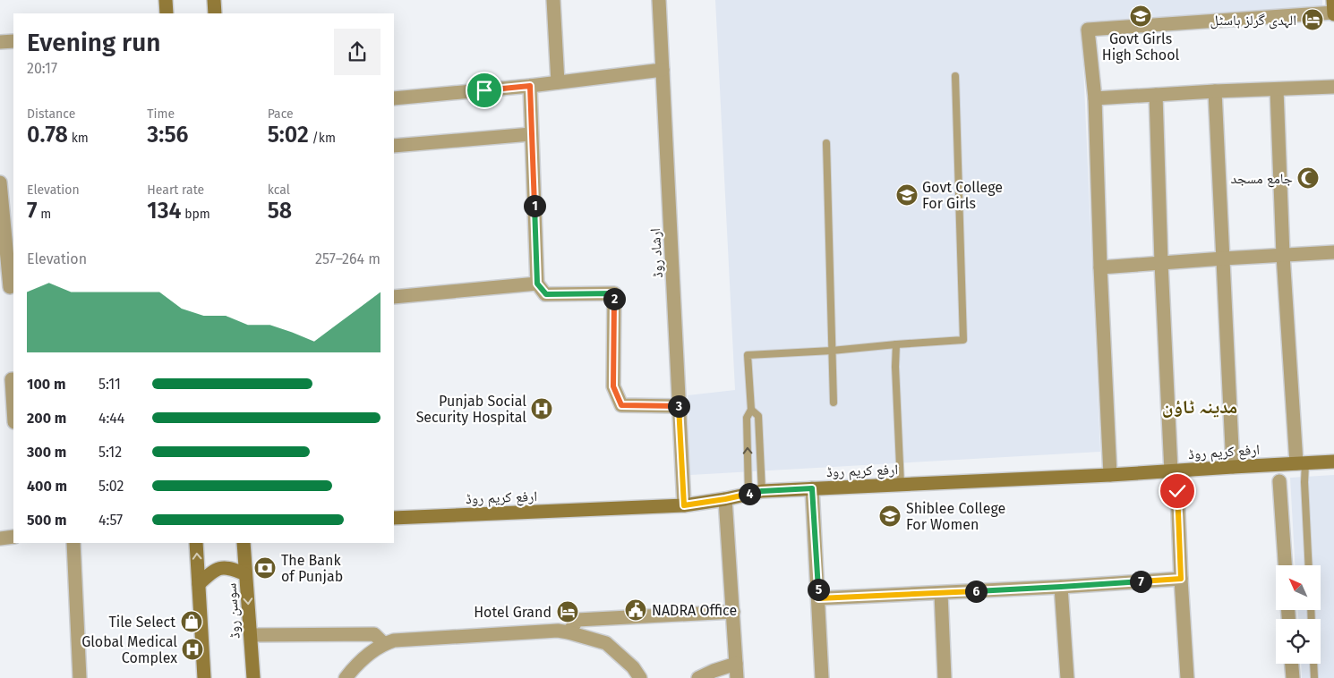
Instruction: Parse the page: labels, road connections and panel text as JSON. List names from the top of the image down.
{
  "streets": {
    "street": ["ارشاد روڈ", "ارفع کریم روڈ", "سوسن روڈ"]
  },
  "crossings": [
    ["ارشاد روڈ", "ارفع کریم روڈ"]
  ],
  "districts": ["مدینہ ٹاؤن"],
  "places": {
    "school or university": ["Govt Girls High School", "Govt College For Girls", "Shiblee College For Women"],
    "hotel": ["الہدی گرلز ہاسٹل", "Hotel Grand"],
    "mosque": ["جامع مسجد"],
    "hospital": ["Punjab Social Security Hospital", "Global Medical Complex"],
    "bank": ["The Bank of Punjab"],
    "public building": ["NADRA Office"],
    "shop": ["Tile Select"]
  },
  "north": "top left",
  "page": {
    "heading": ["Evening run", "20:17"],
    "stats": [
      ["Distance", "0.78 km"],
      ["Time", "3:56"],
      ["Pace", "5:02 /km"],
      ["Elevation", "7 m"],
      ["Heart rate", "134 bpm"],
      ["kcal", "58"]
    ],
    "pins": [
      "1",
      "2",
      "3",
      "4",
      "7",
      "5",
      "6"
    ],
    "chart": ["Elevation", "257–264 m"],
    "list": [
      {
        "name": "100 m",
        "note": "5:11"
      },
      {
        "name": "200 m",
        "note": "4:44"
      },
      {
        "name": "300 m",
        "note": "5:12"
      },
      {
        "name": "400 m",
        "note": "5:02"
      },
      {
        "name": "500 m",
        "note": "4:57"
      }
    ]
  }
}
